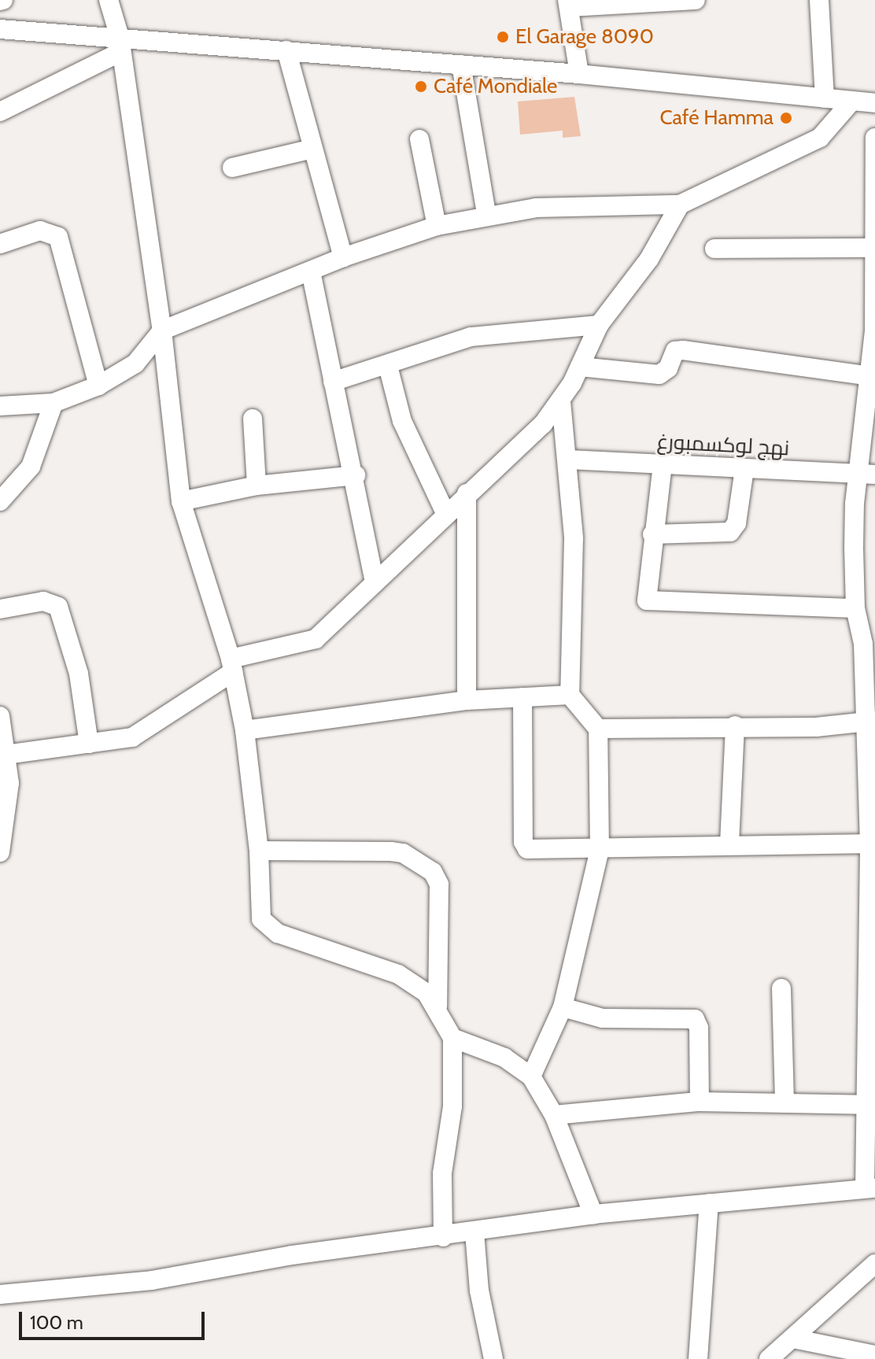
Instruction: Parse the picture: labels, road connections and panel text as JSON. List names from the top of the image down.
{
  "streets": {
    "street": ["نهج لوكسمبورغ"]
  },
  "places": ["El Garage 8090", "Café Mondiale", "Café Hamma"],
  "scale_bar": "100 m"
}
